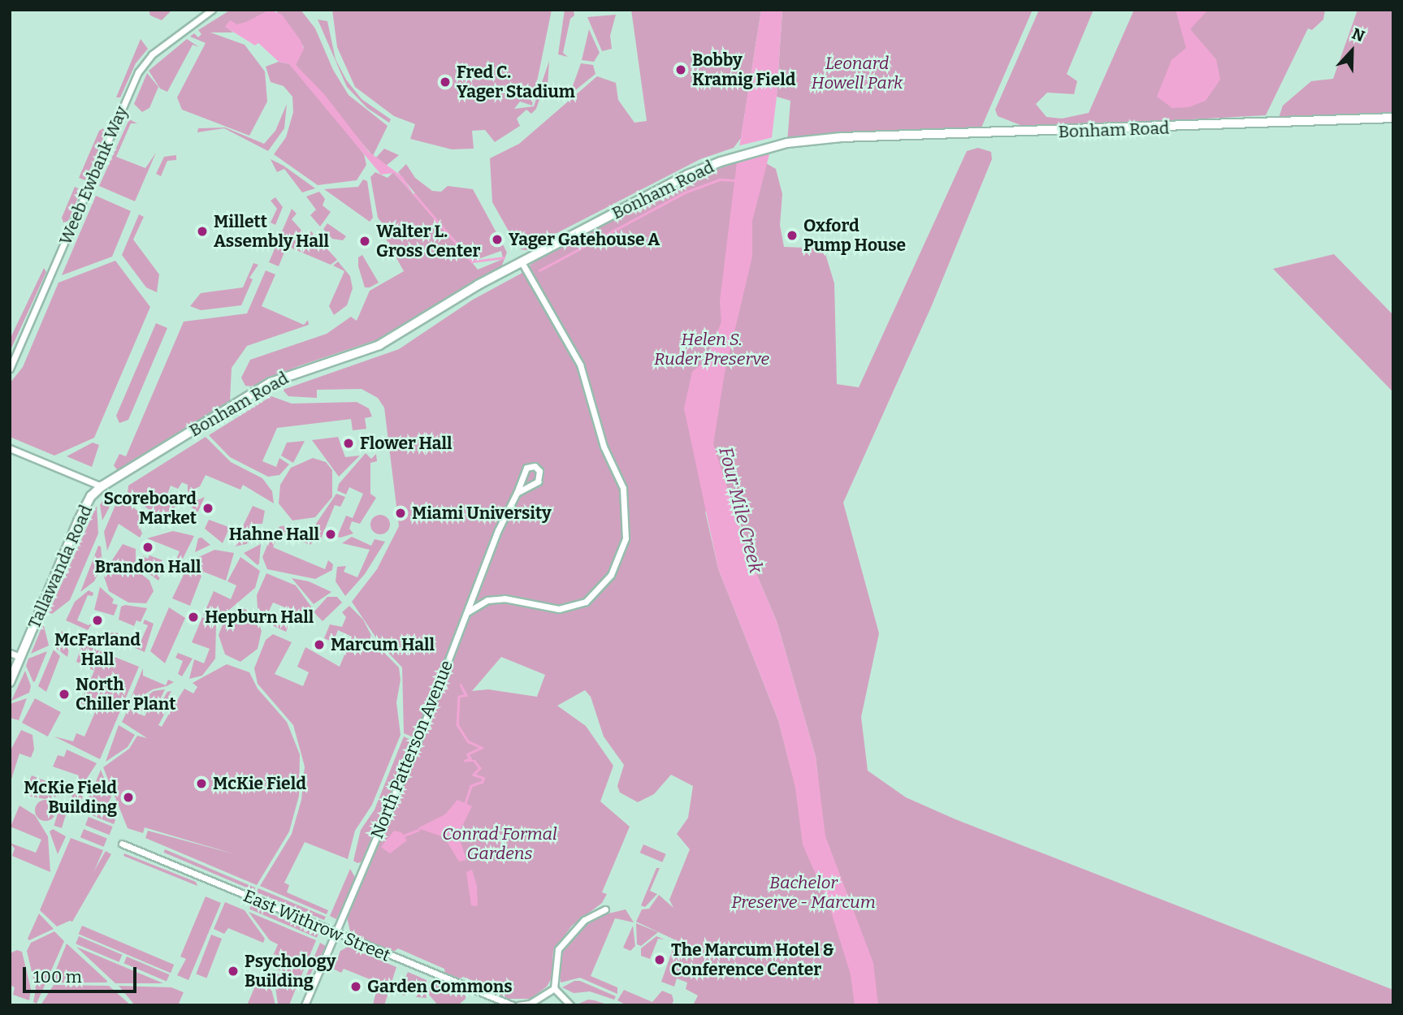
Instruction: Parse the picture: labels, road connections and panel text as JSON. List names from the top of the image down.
{
  "streets": {
    "street": [
      "Bonham Road",
      "Weeb Ewbank Way",
      "Tallawanda Road",
      "North Patterson Avenue",
      "East Withrow Street"
    ]
  },
  "crossings": [
    ["Bonham Road", "Tallawanda Road"],
    ["North Patterson Avenue", "East Withrow Street"]
  ],
  "water": ["Four Mile Creek"],
  "parks": [
    "Leonard Howell Park",
    "Helen S. Ruder Preserve",
    "Conrad Formal Gardens",
    "Bachelor Preserve - Marcum"
  ],
  "places": [
    "Bobby Kramig Field",
    "Fred C. Yager Stadium",
    "Millett Assembly Hall",
    "Oxford Pump House",
    "Yager Gatehouse A",
    "Walter L. Gross Center",
    "Flower Hall",
    "Scoreboard Market",
    "Miami University",
    "Hahne Hall",
    "Brandon Hall",
    "Hepburn Hall",
    "McFarland Hall",
    "Marcum Hall",
    "North Chiller Plant",
    "McKie Field",
    "McKie Field Building",
    "The Marcum Hotel & Conference Center",
    "Psychology Building",
    "Garden Commons"
  ],
  "scale_bar": "100 m",
  "north": "top"
}
